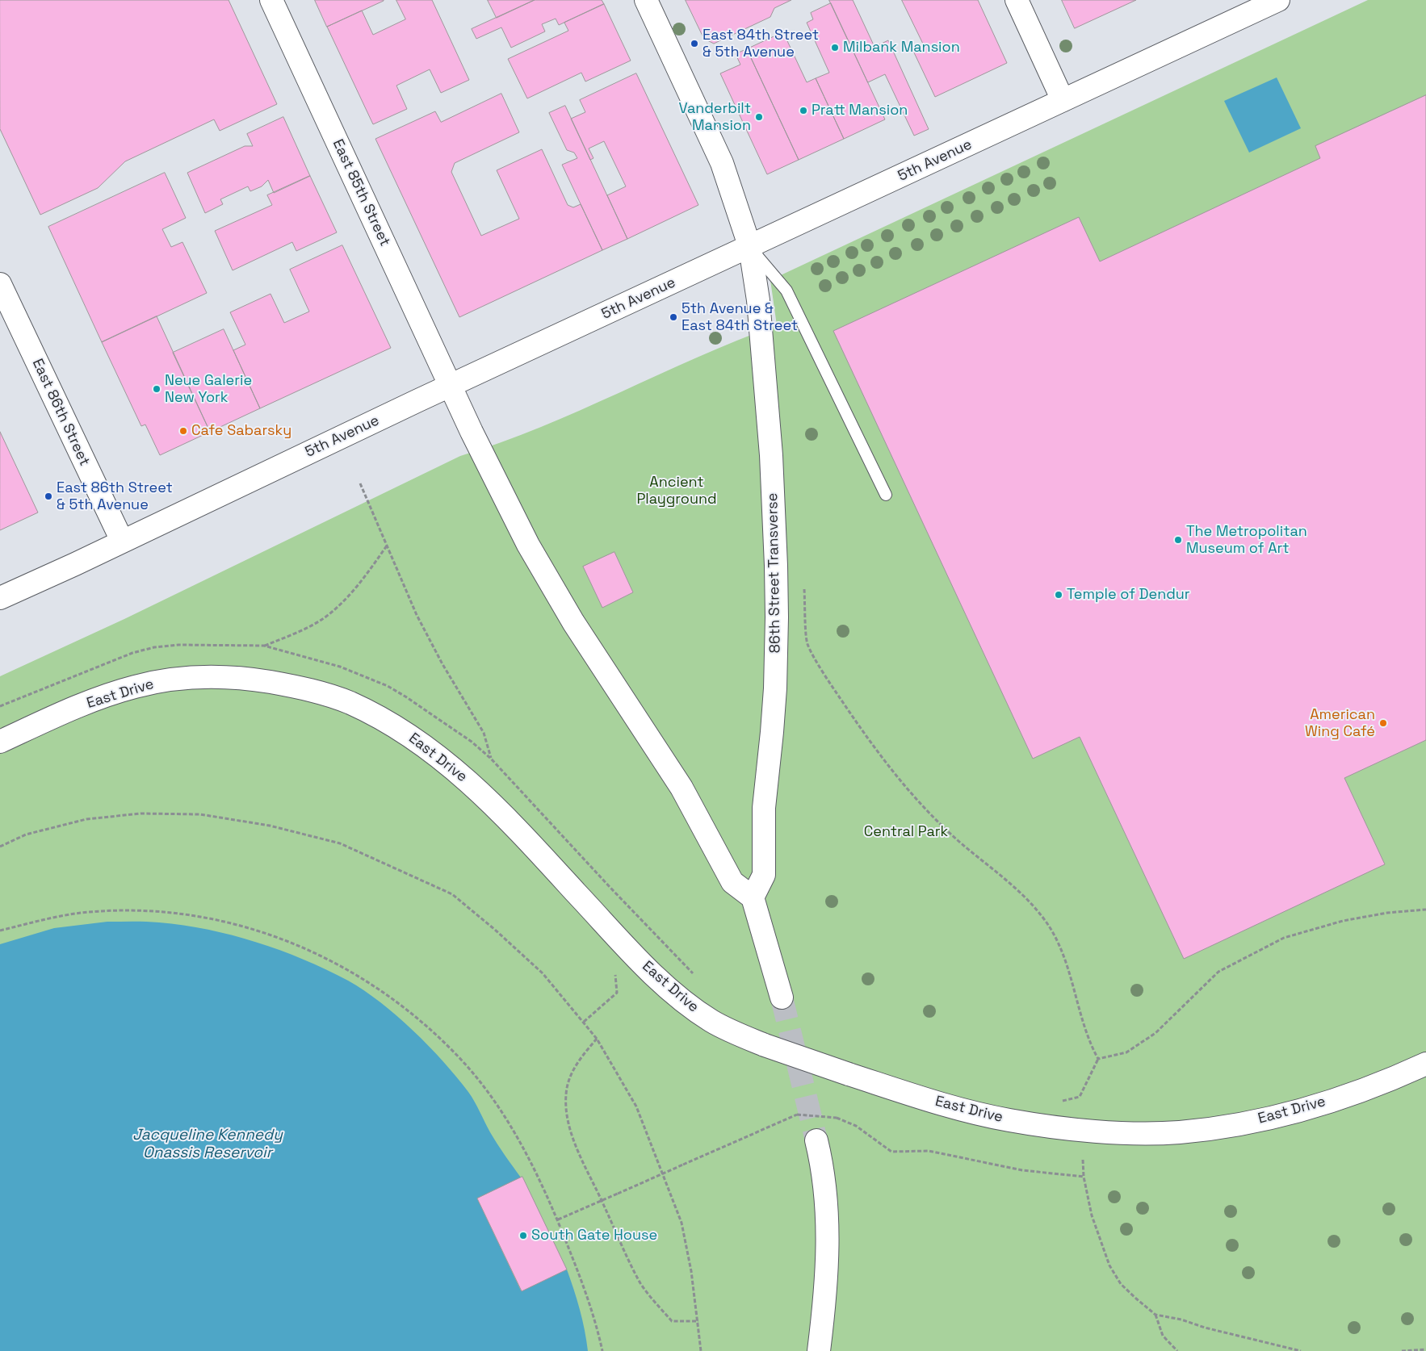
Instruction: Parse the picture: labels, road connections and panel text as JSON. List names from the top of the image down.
{
  "streets": {
    "main road": [
      "5th Avenue",
      "East 85th Street",
      "East 86th Street",
      "86th Street Transverse",
      "East Drive"
    ]
  },
  "crossings": [
    ["5th Avenue", "East 85th Street"],
    ["5th Avenue", "East 86th Street"],
    ["5th Avenue", "86th Street Transverse"]
  ],
  "water": ["Jacqueline Kennedy Onassis Reservoir"],
  "parks": ["Ancient Playground", "Central Park"],
  "places": [
    "East 84th Street & 5th Avenue",
    "Milbank Mansion",
    "Pratt Mansion",
    "Vanderbilt Mansion",
    "5th Avenue & East 84th Street",
    "Neue Galerie New York",
    "Cafe Sabarsky",
    "East 86th Street & 5th Avenue",
    "The Metropolitan Museum of Art",
    "Temple of Dendur",
    "American Wing Café",
    "South Gate House"
  ]
}
